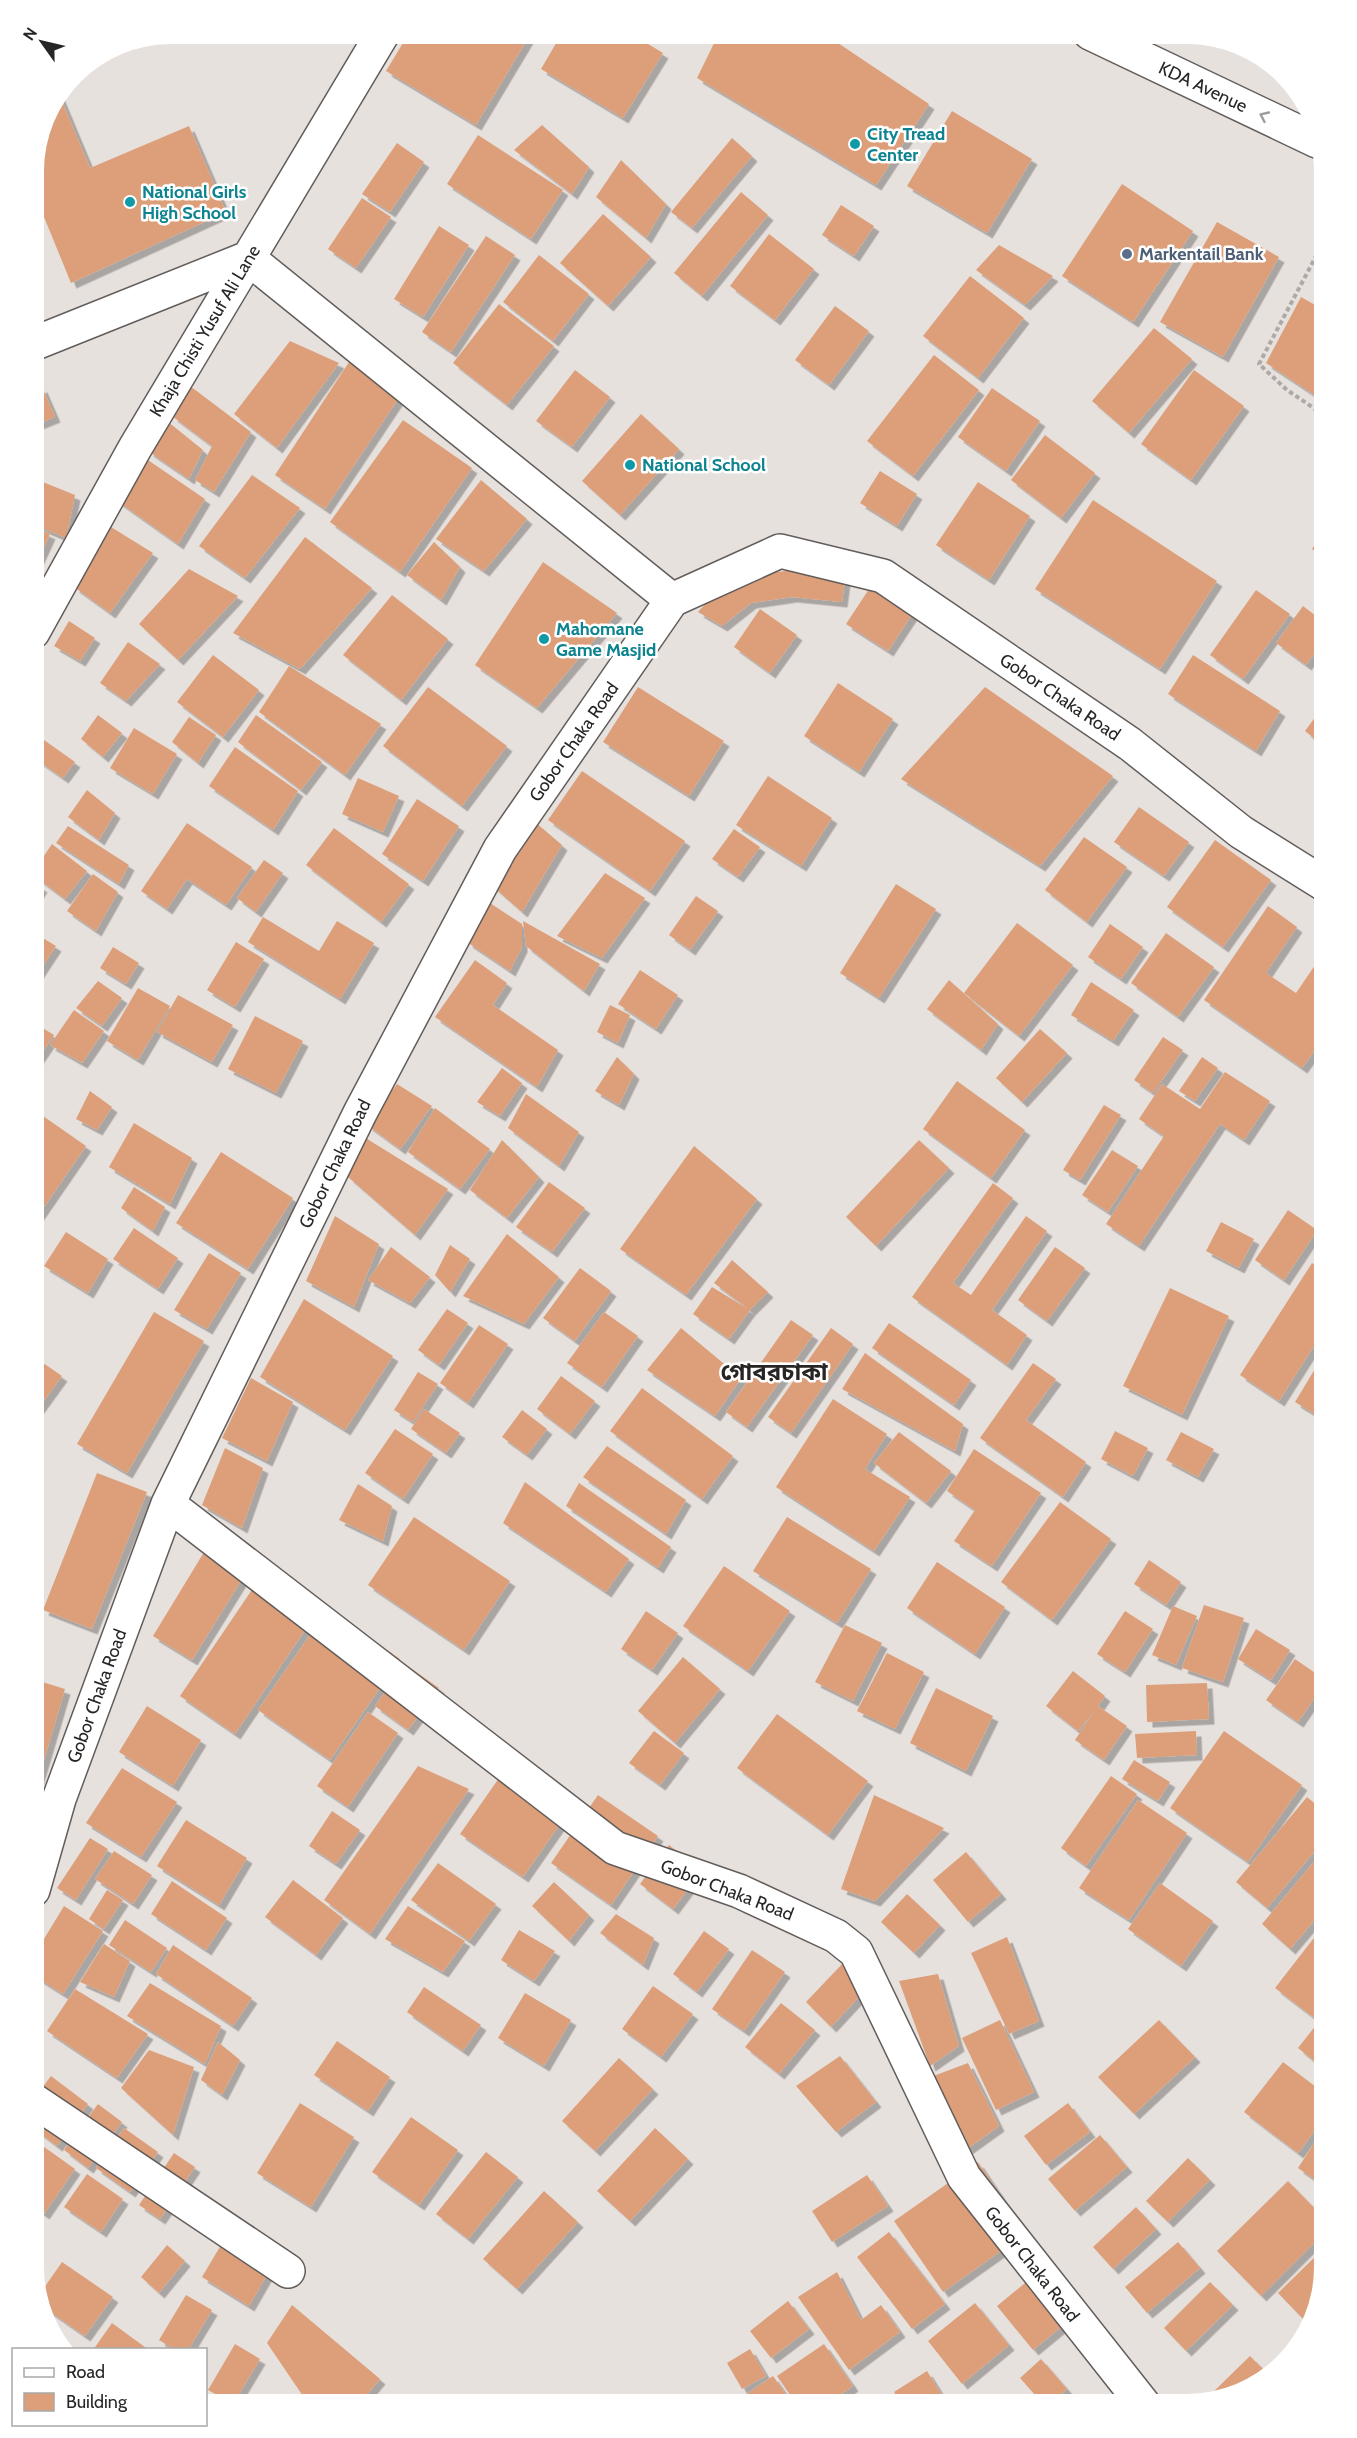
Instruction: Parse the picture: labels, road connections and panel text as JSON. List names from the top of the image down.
{
  "streets": {
    "street": ["KDA Avenue", "Khaja Chisti Yusuf Ali Lane", "Gobor Chaka Road"]
  },
  "one_way": ["KDA Avenue"],
  "districts": ["গোবরচাকা"],
  "places": [
    "City Tread Center",
    "National Girls High School",
    "Markentail Bank",
    "National School",
    "Mahomane Game Masjid"
  ],
  "legend": ["Road", "Building"],
  "north": "top left"
}
